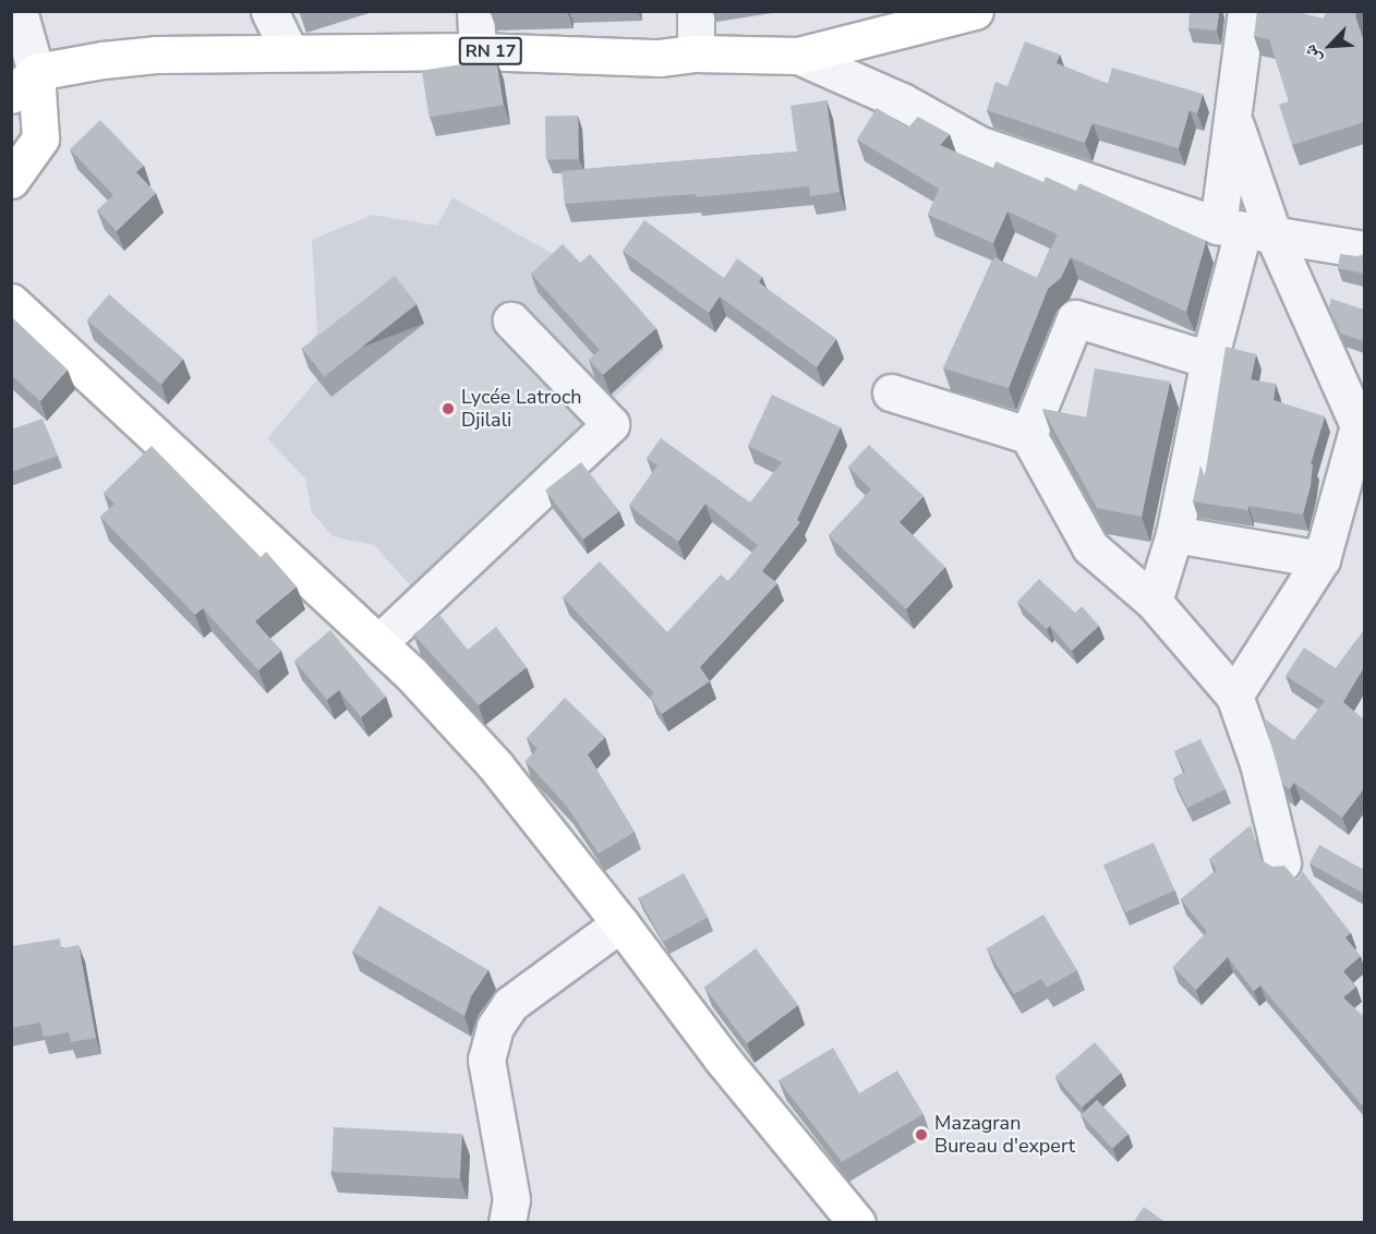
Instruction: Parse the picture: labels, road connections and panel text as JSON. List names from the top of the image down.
{
  "streets": {
    "main road": ["RN 17"]
  },
  "places": ["Lycée Latroch Djilali", "Mazagran Bureau d'expert"],
  "north": "bottom left"
}
